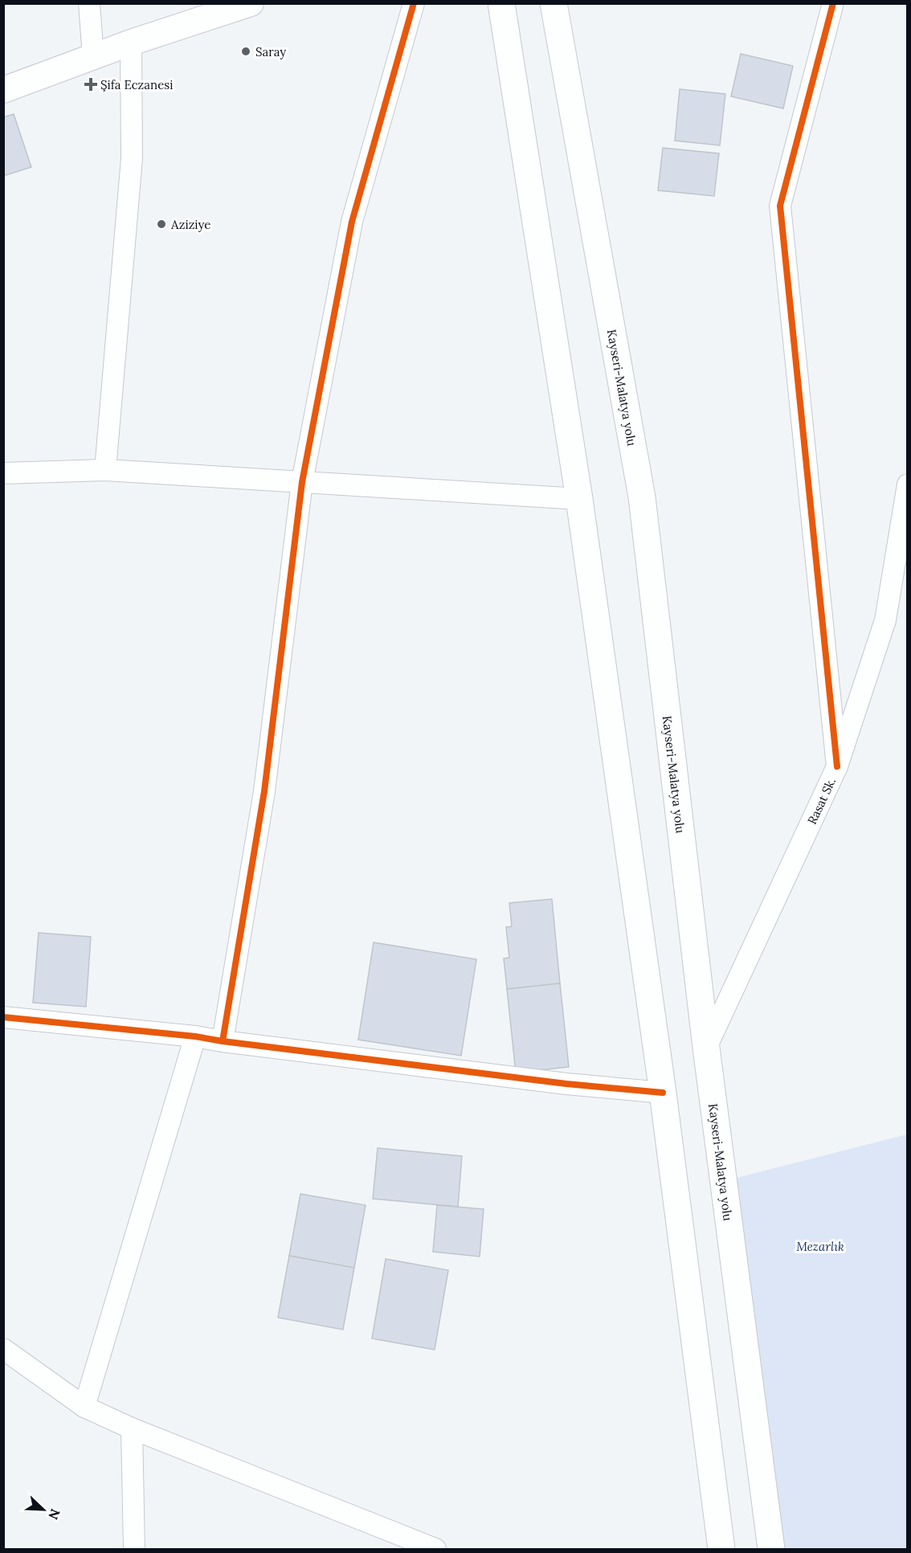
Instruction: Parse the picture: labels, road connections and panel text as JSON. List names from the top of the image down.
{
  "streets": {
    "highway": ["Kayseri-Malatya yolu"],
    "street": ["Rasat Sk."]
  },
  "crossings": [
    ["Kayseri-Malatya yolu", "Rasat Sk."]
  ],
  "parks": ["Mezarlık"],
  "places": {
    "other": ["Saray", "Aziziye"],
    "health": ["Şifa Eczanesi"]
  },
  "north": "bottom right"
}
